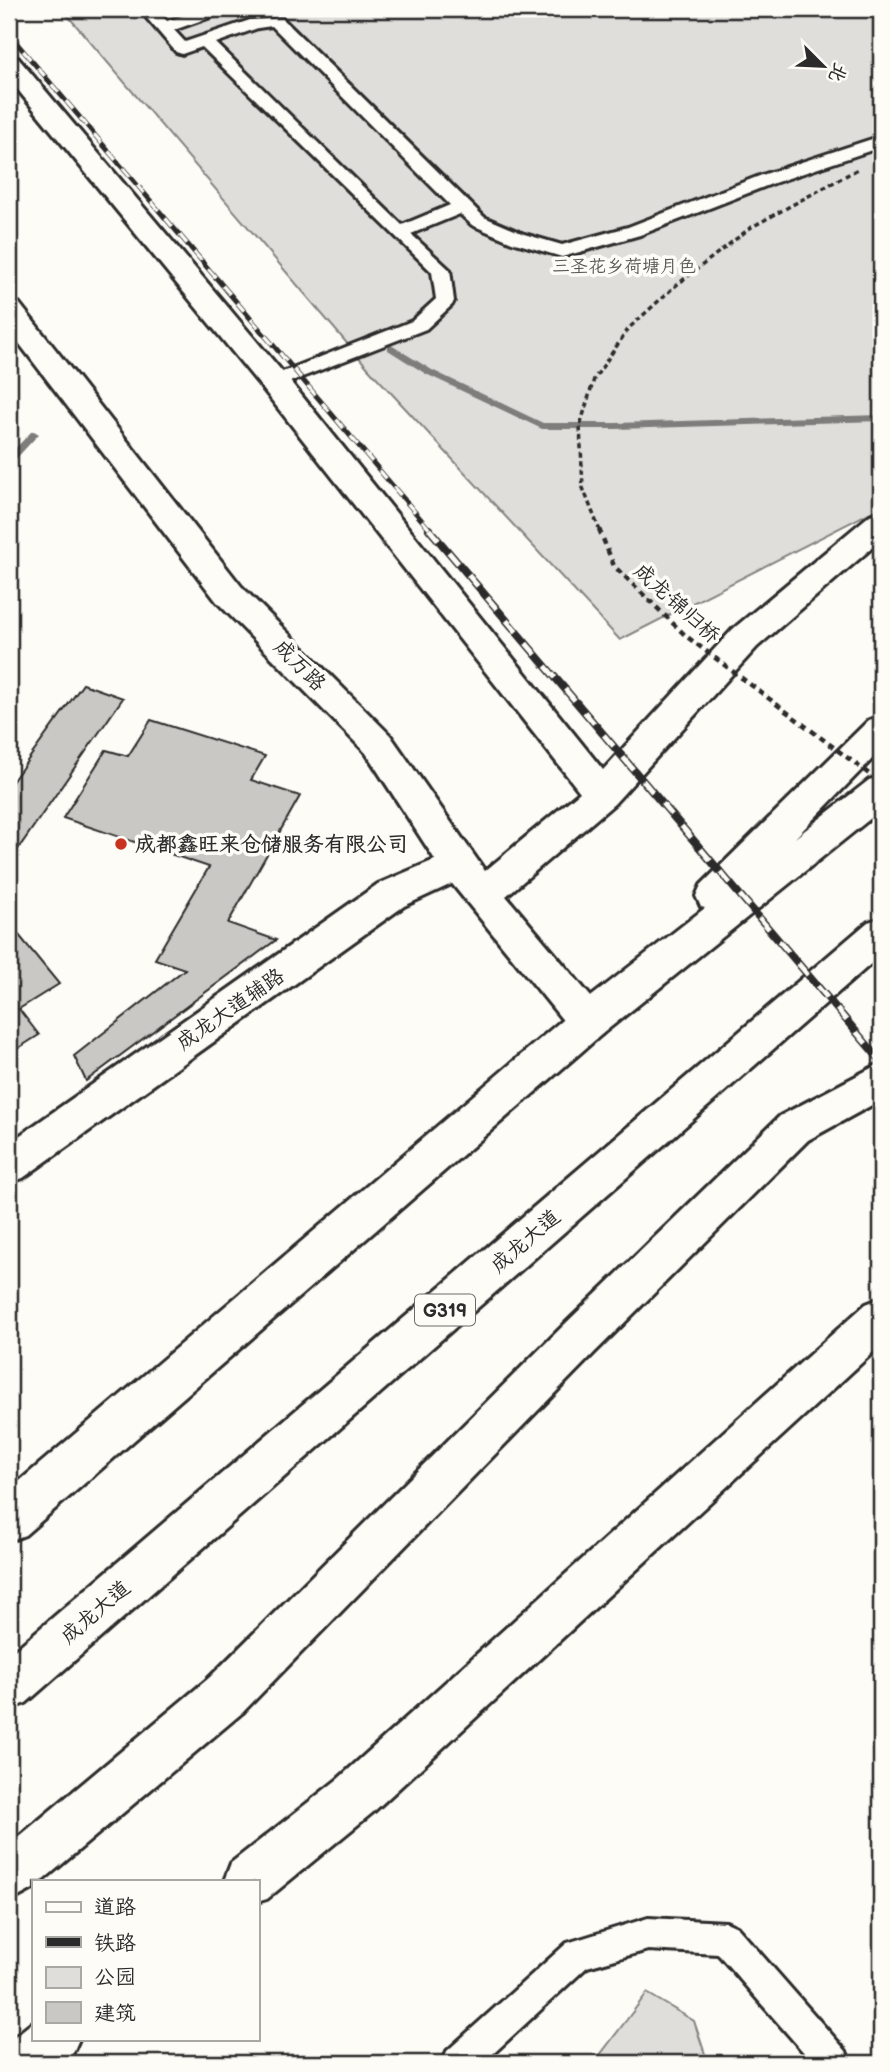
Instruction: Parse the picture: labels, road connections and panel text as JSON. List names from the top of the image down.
{
  "streets": {
    "main road": [
      "成万路",
      "成龙大道辅路",
      "成龙大道",
      "G319"
    ],
    "path": ["成龙·锦归桥"]
  },
  "crossings": [
    ["成万路", "成龙大道辅路"]
  ],
  "parks": ["三圣花乡荷塘月色"],
  "places": ["成都鑫旺来仓储服务有限公司"],
  "legend": [
    "道路",
    "铁路",
    "公园",
    "建筑"
  ],
  "north": "bottom right"
}
